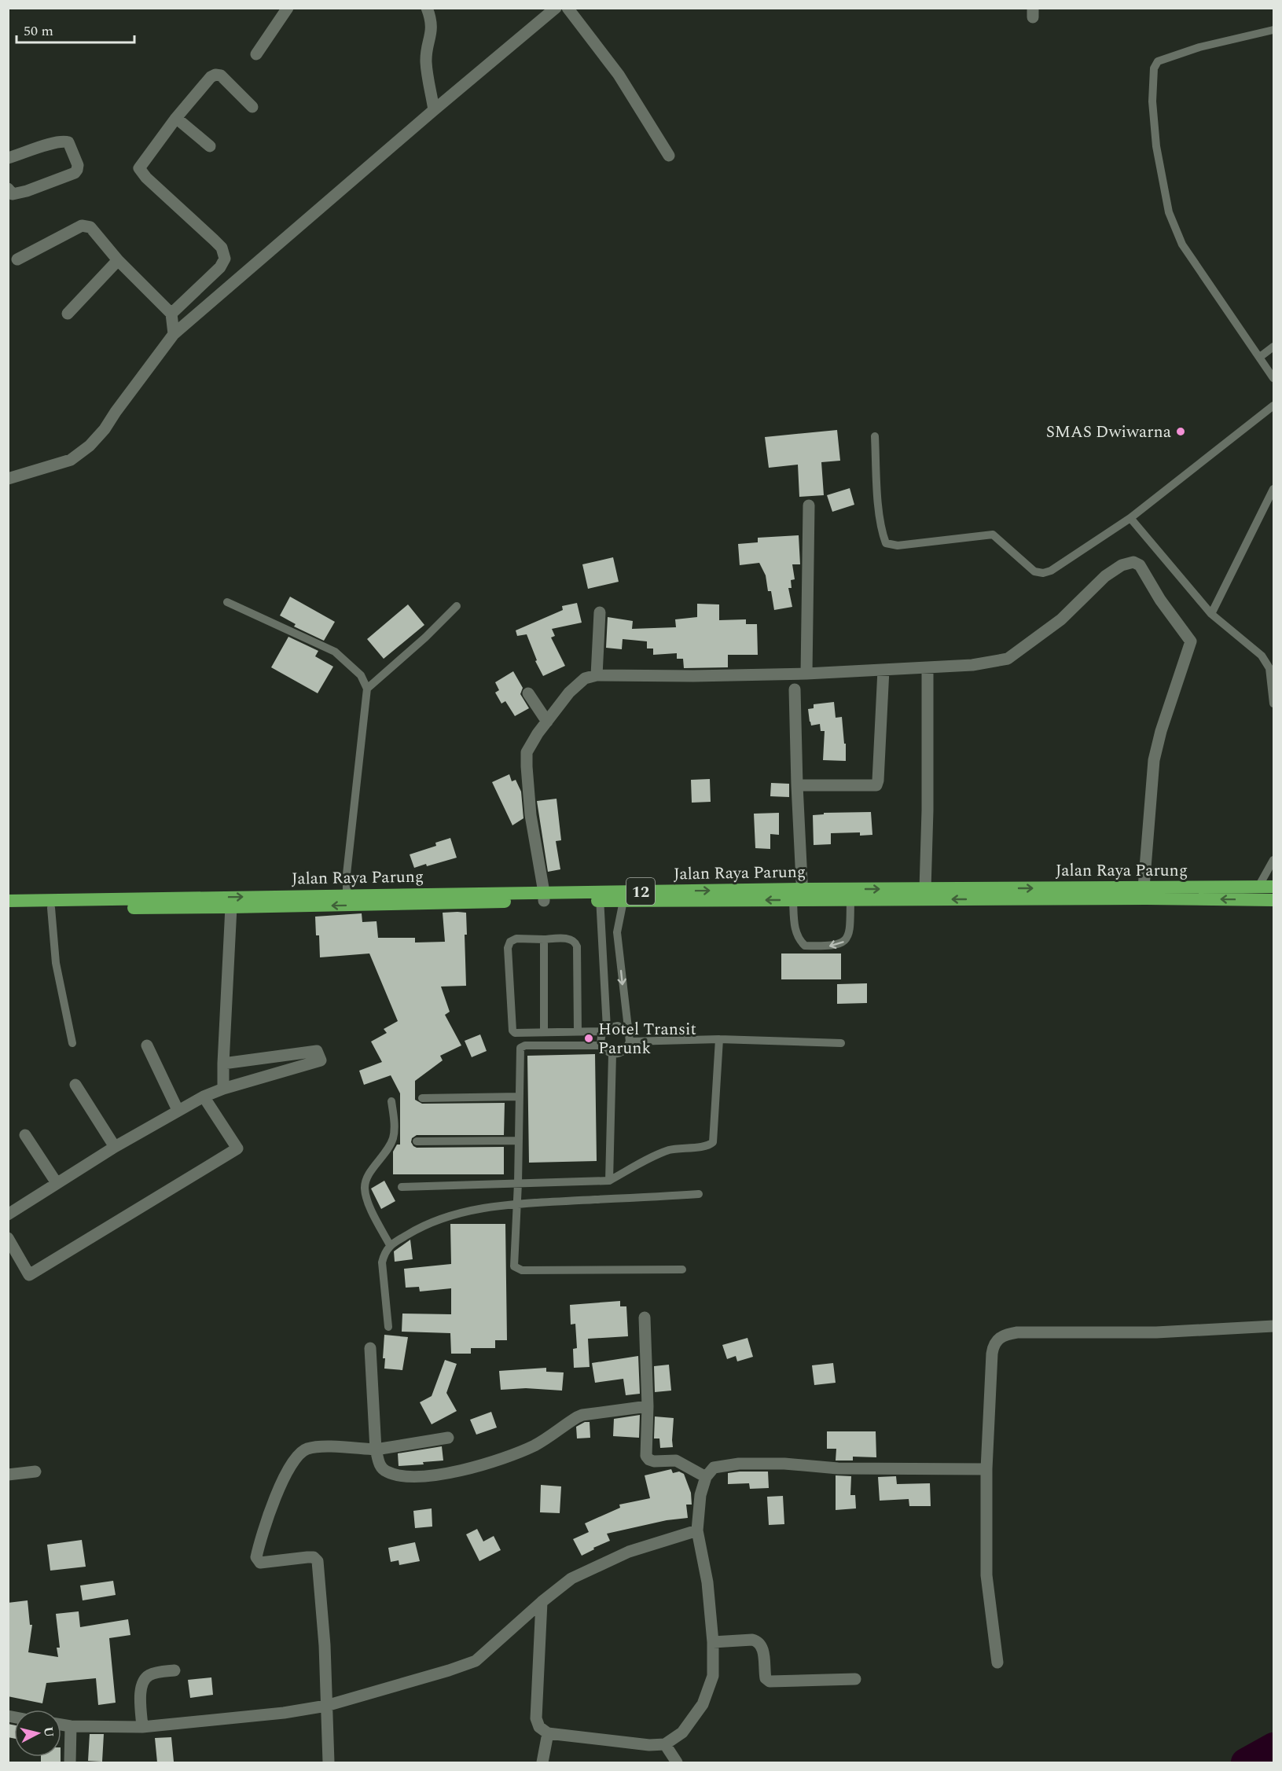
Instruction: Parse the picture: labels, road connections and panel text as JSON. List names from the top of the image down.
{
  "streets": {
    "highway": ["Jalan Raya Parung", "12"]
  },
  "places": ["SMAS Dwiwarna", "Hotel Transit Parunk"],
  "scale_bar": "50 m",
  "north": "right"
}
